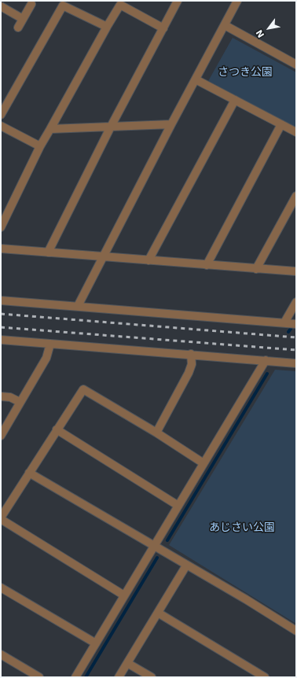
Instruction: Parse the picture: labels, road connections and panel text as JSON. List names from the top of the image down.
{
  "parks": ["さつき公園", "あじさい公園"],
  "north": "bottom left"
}
